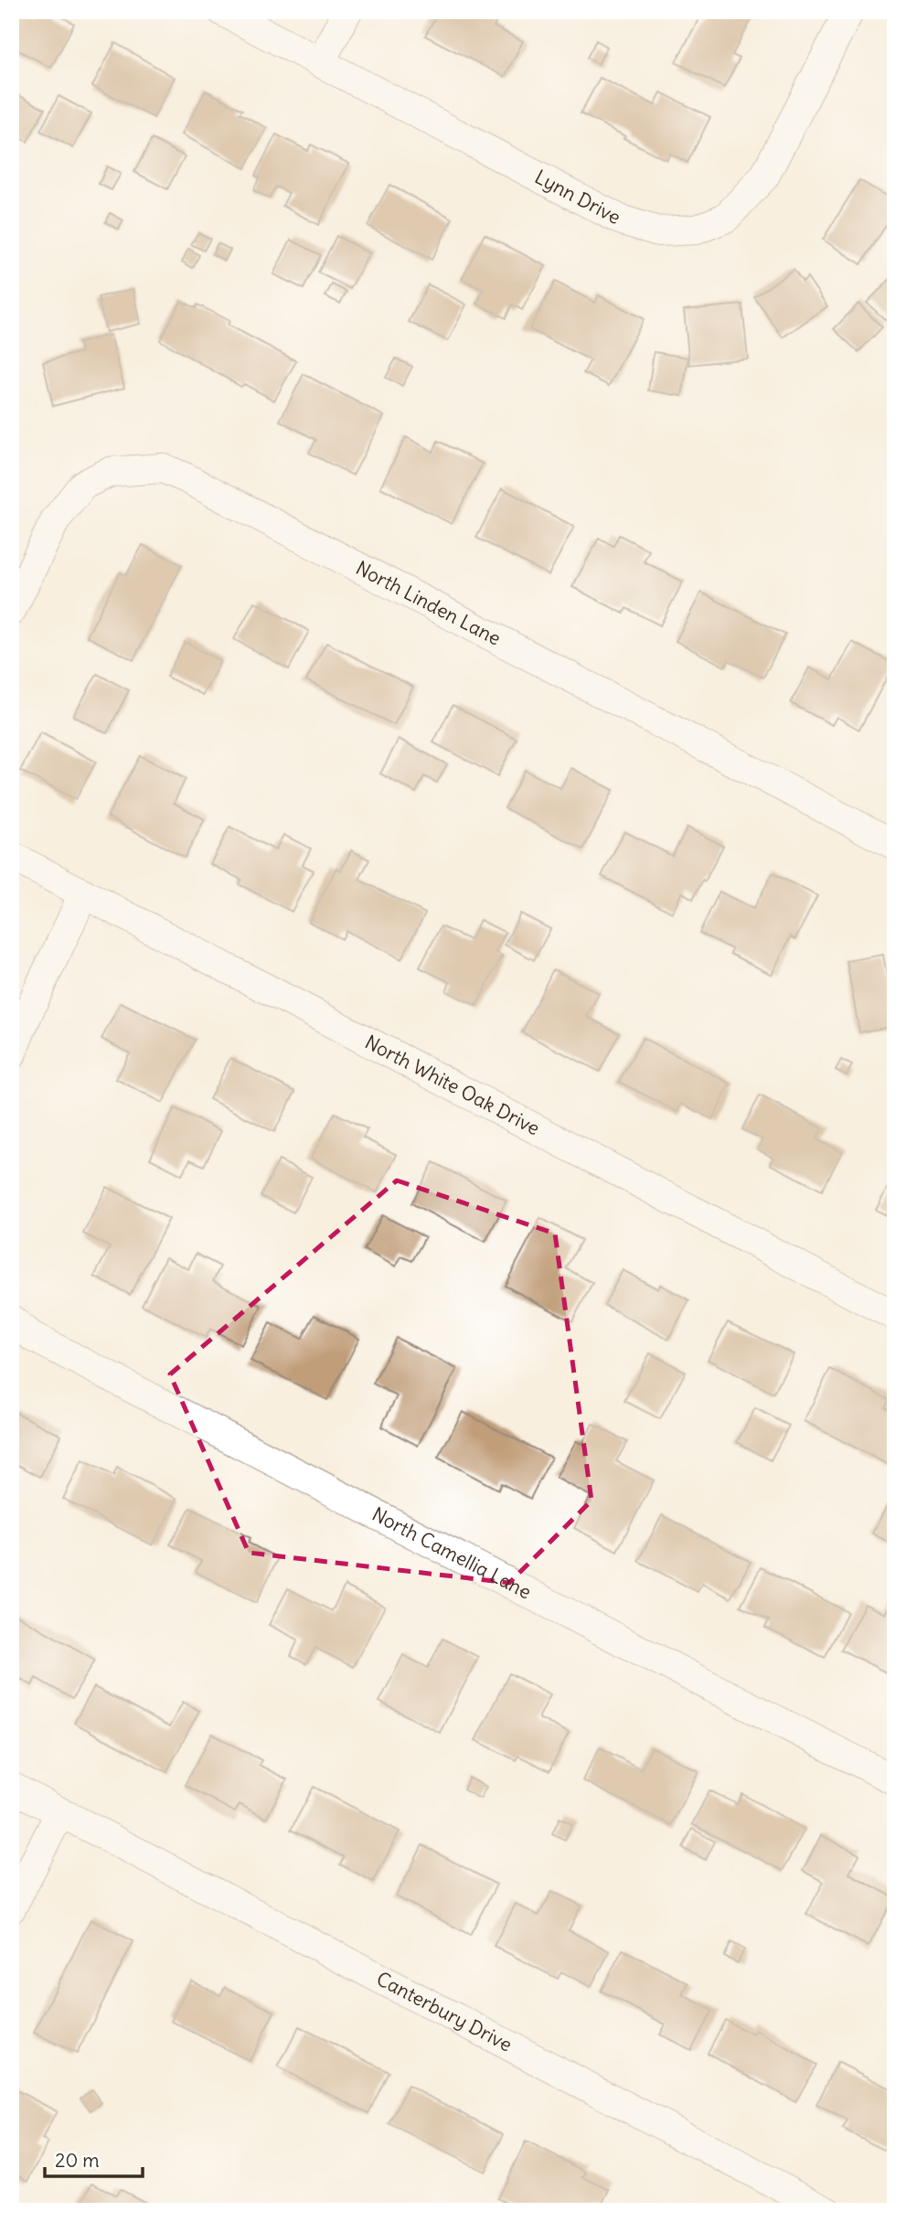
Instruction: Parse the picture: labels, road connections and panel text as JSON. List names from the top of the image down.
{
  "streets": {
    "street": [
      "Lynn Drive",
      "North Linden Lane",
      "North White Oak Drive",
      "North Camellia Lane",
      "Canterbury Drive"
    ]
  },
  "scale_bar": "20 m"
}
